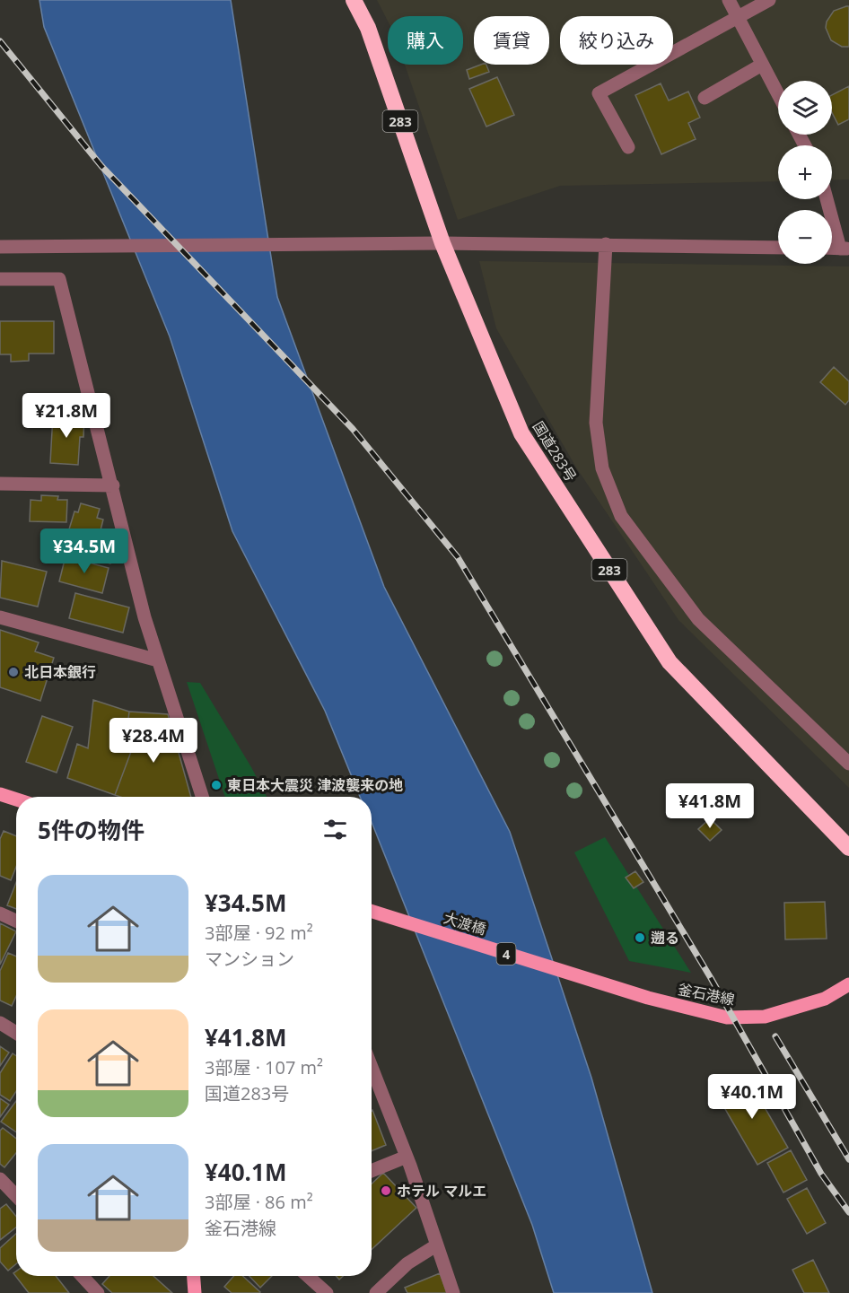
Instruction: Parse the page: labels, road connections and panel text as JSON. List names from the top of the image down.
{
  "streets": {
    "highway": ["283", "国道283号"],
    "main road": ["大渡橋", "4", "釜石港線"]
  },
  "crossings": [
    ["大渡橋", "釜石港線"]
  ],
  "places": [
    "北日本銀行",
    "東日本大震災 津波襲来の地",
    "遡る",
    "ホテル マルエ"
  ],
  "page": {
    "chip": ["購入", "賃貸", "絞り込み"],
    "map_buttons": ["+", "−"],
    "price": [
      "¥21.8M",
      "¥34.5M",
      "¥28.4M",
      "¥41.8M",
      "¥40.1M"
    ],
    "heading": "5件の物件",
    "list": [
      {
        "name": "¥34.5M",
        "note": "3部屋 · 92 m² · マンション"
      },
      {
        "name": "¥41.8M",
        "note": "3部屋 · 107 m² · 国道283号"
      },
      {
        "name": "¥40.1M",
        "note": "3部屋 · 86 m² · 釜石港線"
      }
    ]
  }
}
